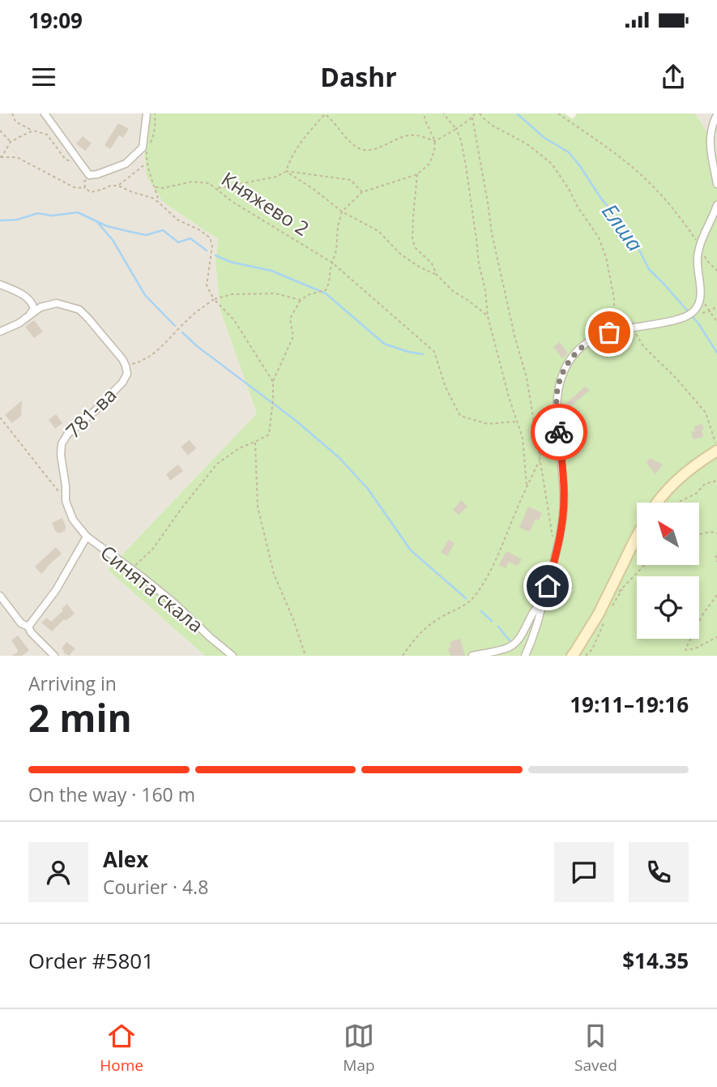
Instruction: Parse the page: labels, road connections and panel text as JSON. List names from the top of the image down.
{
  "streets": {
    "street": ["781-ва", "Синята скала"],
    "path": ["Княжево 2"]
  },
  "crossings": [
    ["781-ва", "Синята скала"]
  ],
  "water": ["Елша"],
  "north": "top left",
  "page": {
    "status": "19:09",
    "header": "Dashr",
    "heading": ["2 min", "Arriving in", "19:11–19:16"],
    "panel": [
      "Alex",
      "Courier · 4.8",
      "Order #5801",
      "$14.35"
    ],
    "bar": "On the way · 160 m",
    "tabs": ["Home", "Map", "Saved"]
  }
}
